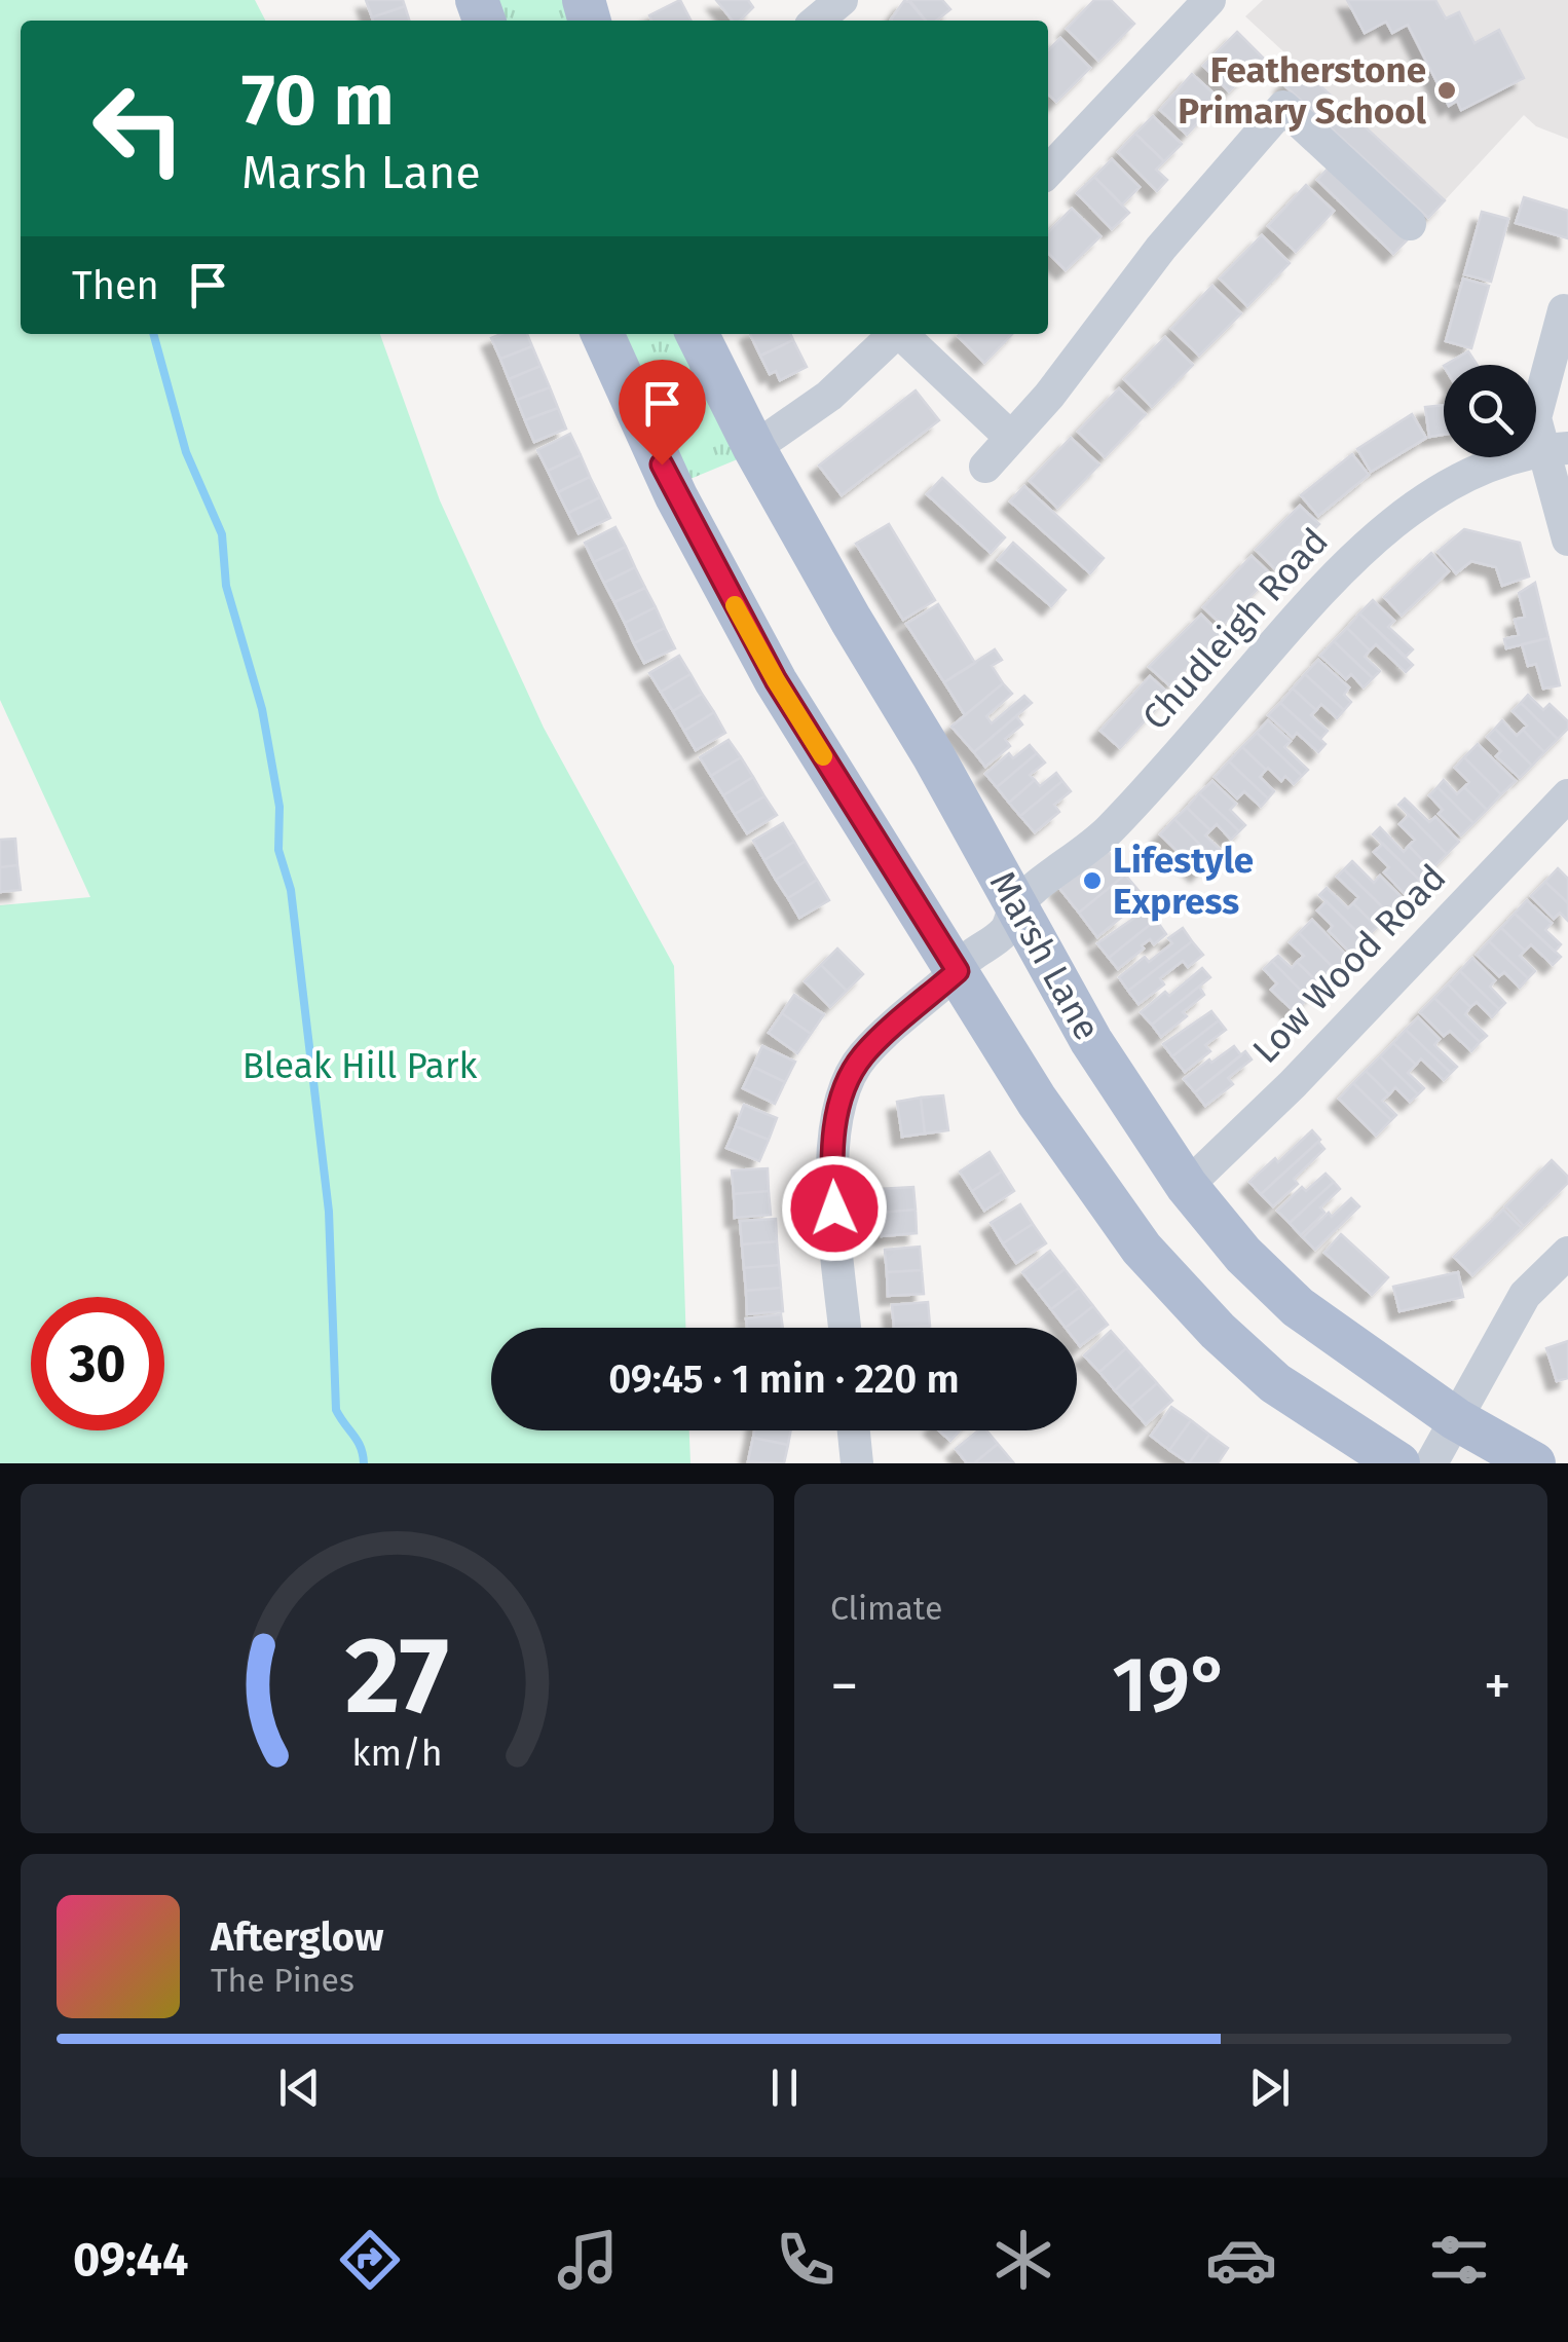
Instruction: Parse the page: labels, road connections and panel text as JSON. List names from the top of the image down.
{
  "streets": {
    "main road": ["Marsh Lane"],
    "street": ["Chudleigh Road", "Low Wood Road"]
  },
  "crossings": [
    ["Chudleigh Road", "Marsh Lane"],
    ["Marsh Lane", "Low Wood Road"]
  ],
  "parks": ["Bleak Hill Park"],
  "places": ["Featherstone Primary School", "Lifestyle Express"],
  "page": {
    "turn": ["70 m", "Marsh Lane"],
    "then": "Then",
    "limit": "30",
    "trip": "09:45 · 1 min · 220 m",
    "tile": "Climate",
    "heat": ["−", "19°", "+"],
    "song": ["Afterglow", "The Pines"],
    "tabs": "09:44",
    "gauge": ["27", "km/h"]
  }
}
